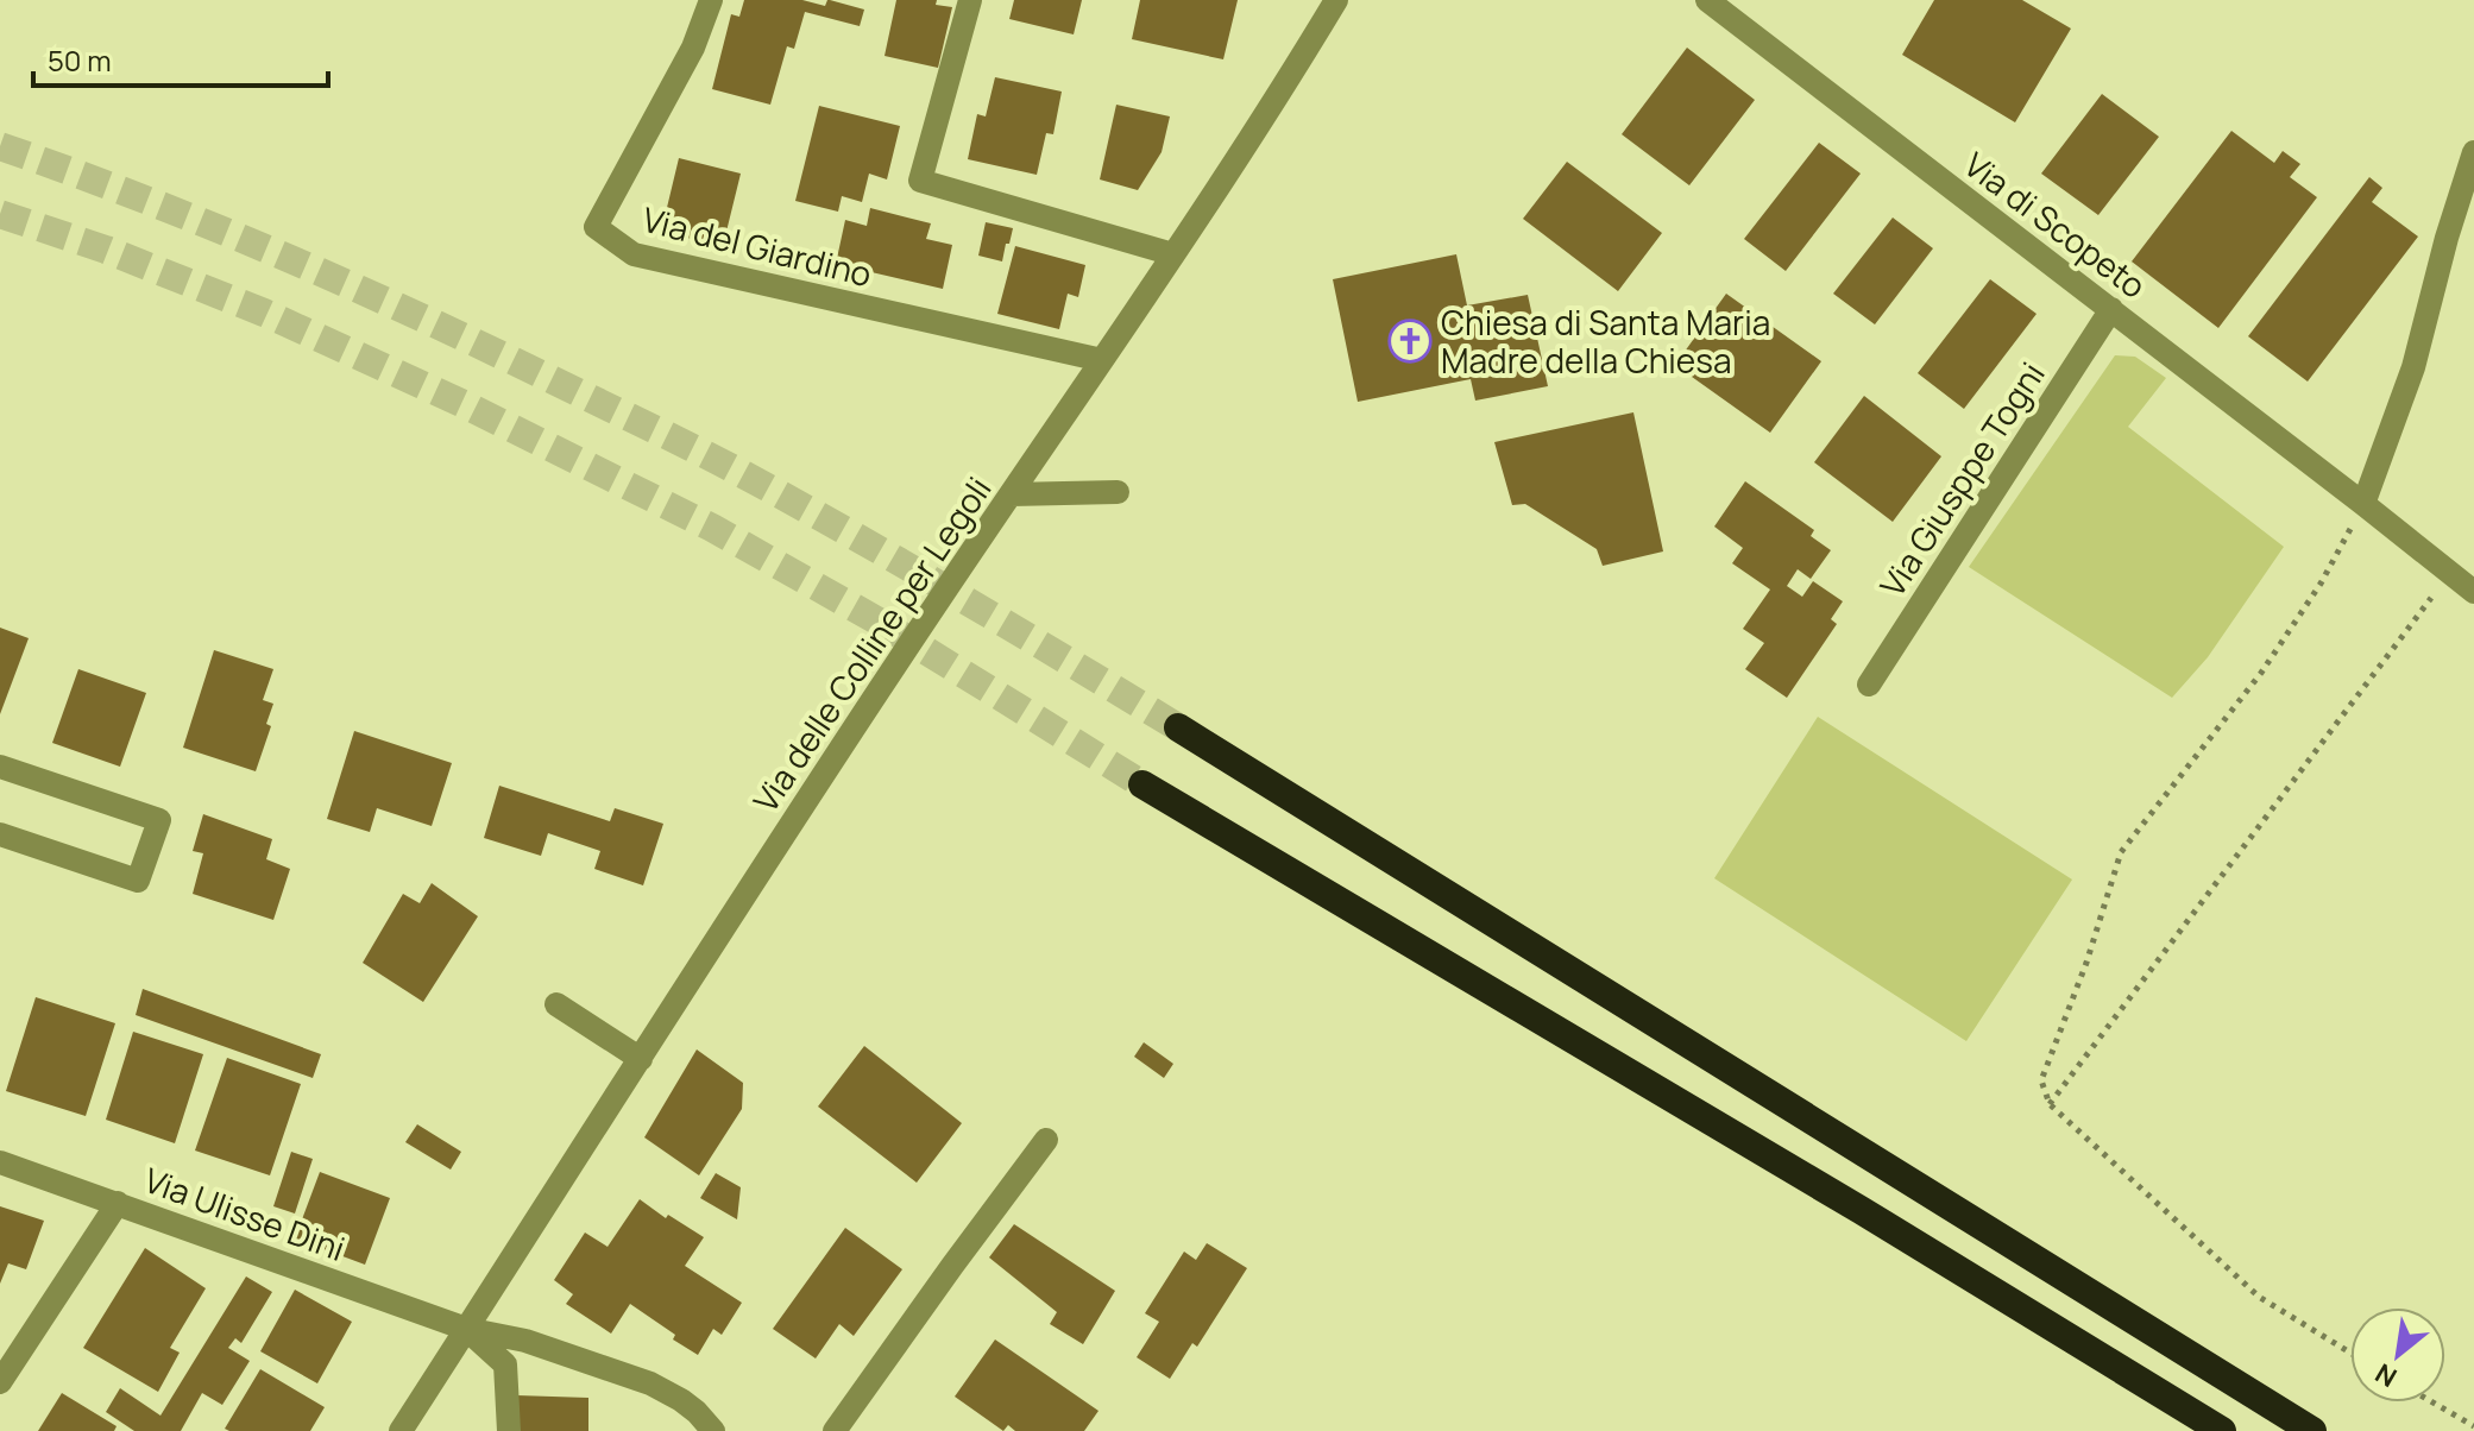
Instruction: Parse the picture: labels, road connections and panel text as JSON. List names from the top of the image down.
{
  "streets": {
    "street": [
      "Via di Scopeto",
      "Via del Giardino",
      "Via Giusppe Togni",
      "Via delle Colline per Legoli",
      "Via Ulisse Dini"
    ]
  },
  "crossings": [
    ["Via di Scopeto", "Via Giusppe Togni"],
    ["Via del Giardino", "Via delle Colline per Legoli"],
    ["Via delle Colline per Legoli", "Via Ulisse Dini"]
  ],
  "places": {
    "church": ["Chiesa di Santa Maria Madre della Chiesa"]
  },
  "scale_bar": "50 m",
  "north": "bottom left"
}
